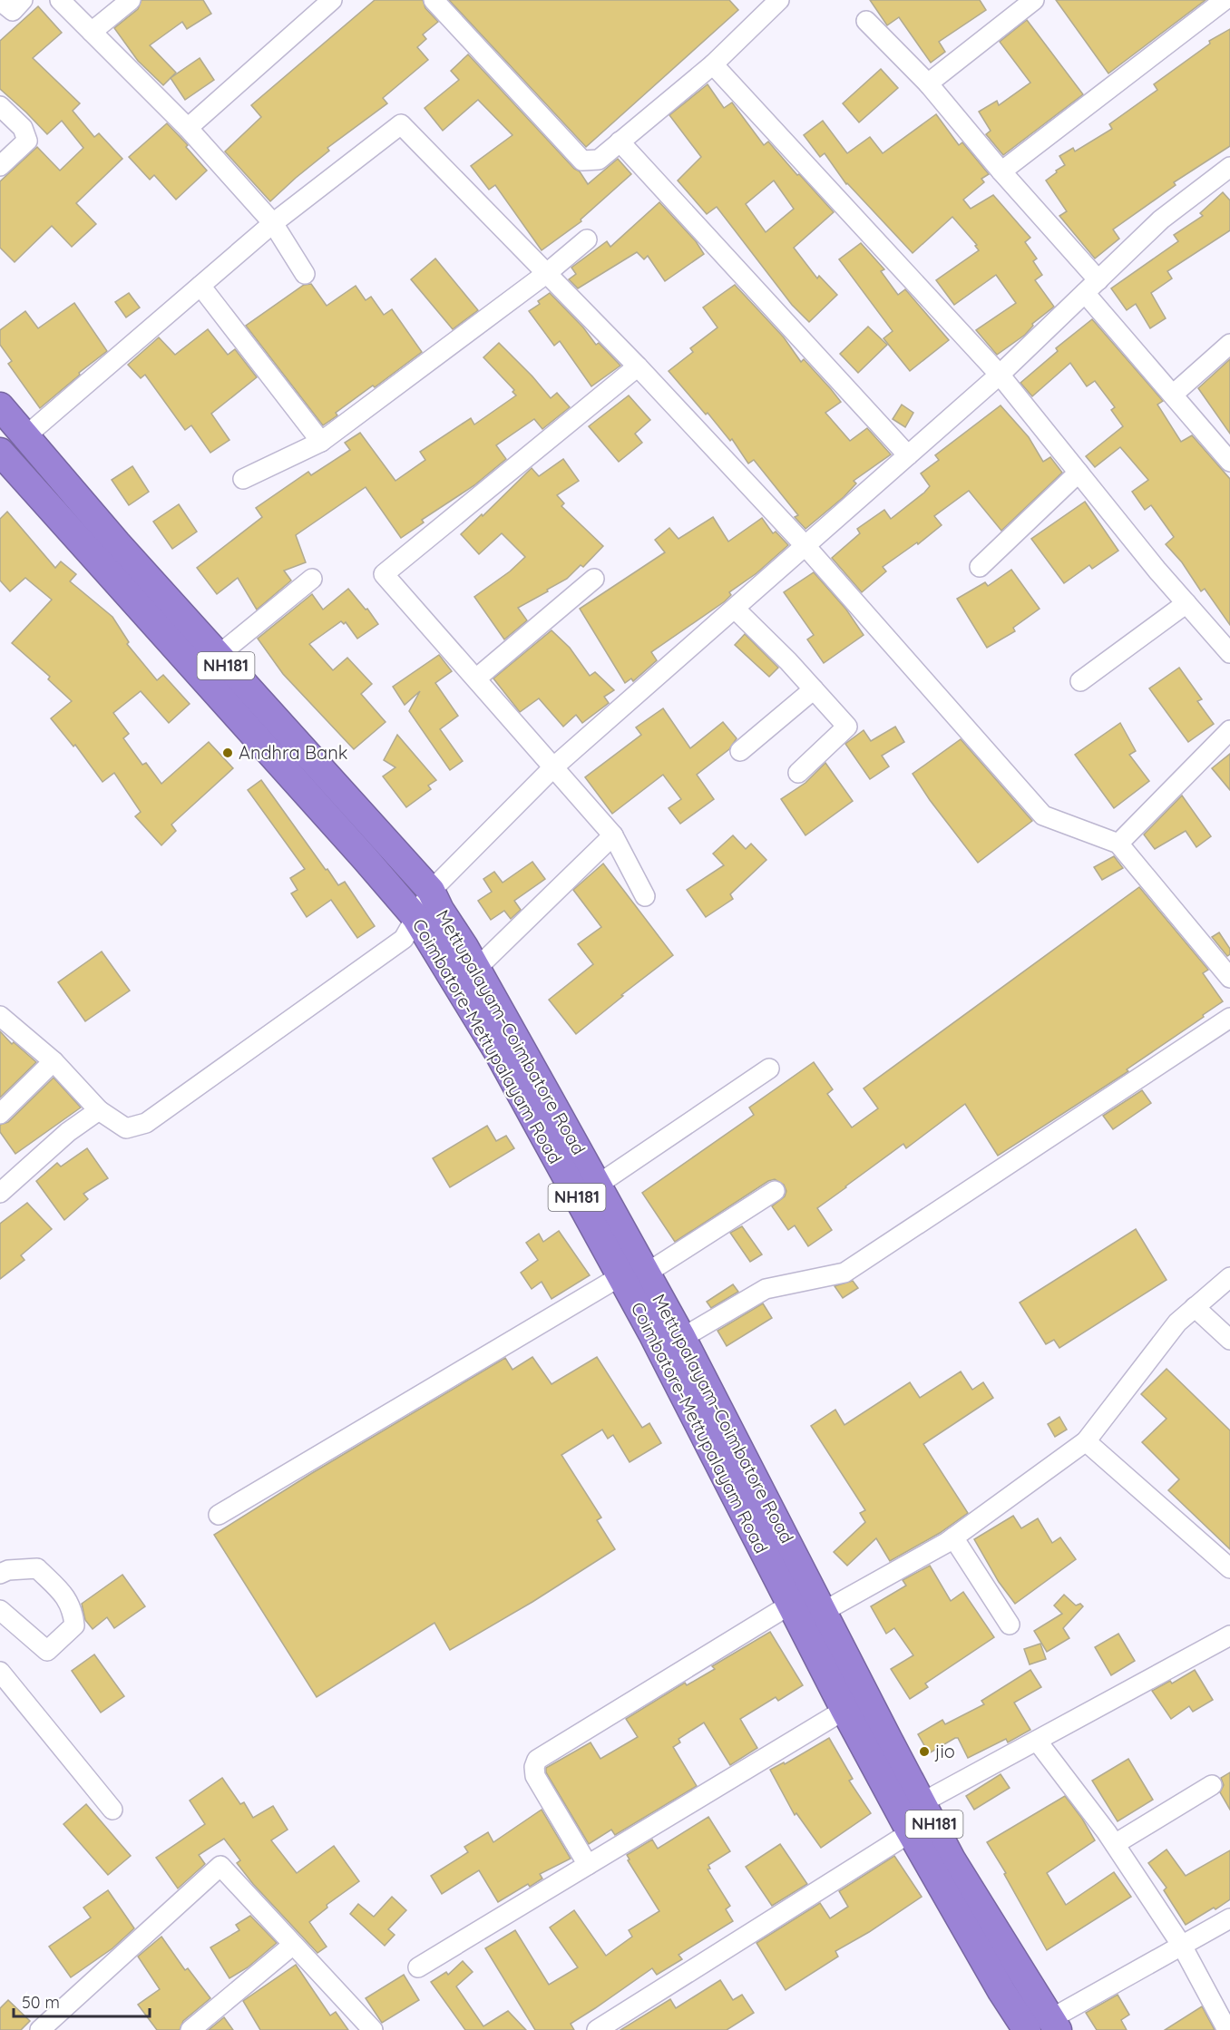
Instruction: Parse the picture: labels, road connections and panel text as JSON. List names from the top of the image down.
{
  "streets": {
    "highway": ["NH181", "Mettupalayam-Coimbatore Road", "Coimbatore-Mettupalayam Road"]
  },
  "crossings": [
    ["Mettupalayam-Coimbatore Road", "Coimbatore-Mettupalayam Road"]
  ],
  "places": ["Andhra Bank", "jio"],
  "scale_bar": "50 m"
}
